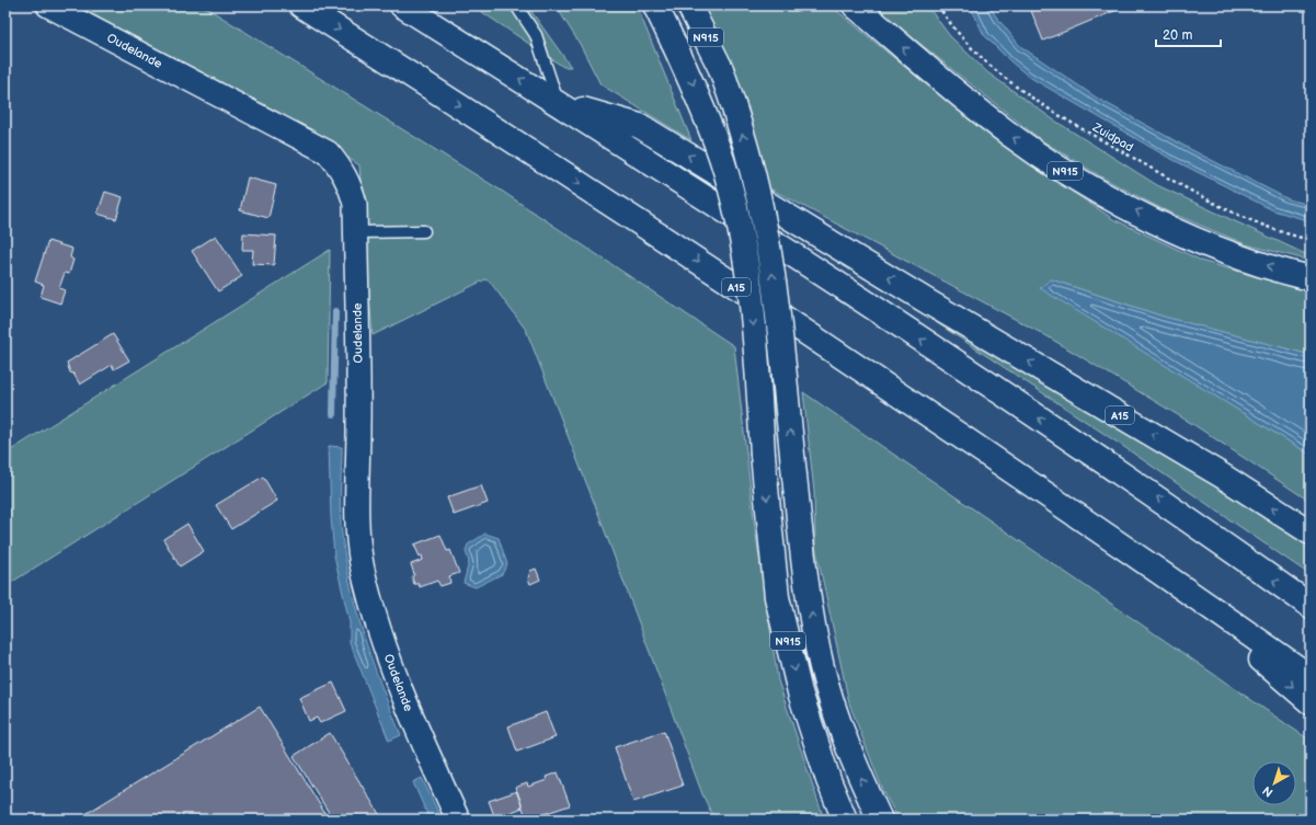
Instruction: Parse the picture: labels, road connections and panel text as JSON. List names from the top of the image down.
{
  "streets": {
    "main road": ["N915", "A15"],
    "street": ["Oudelande"],
    "path": ["Zuidpad"]
  },
  "scale_bar": "20 m",
  "north": "bottom left"
}
